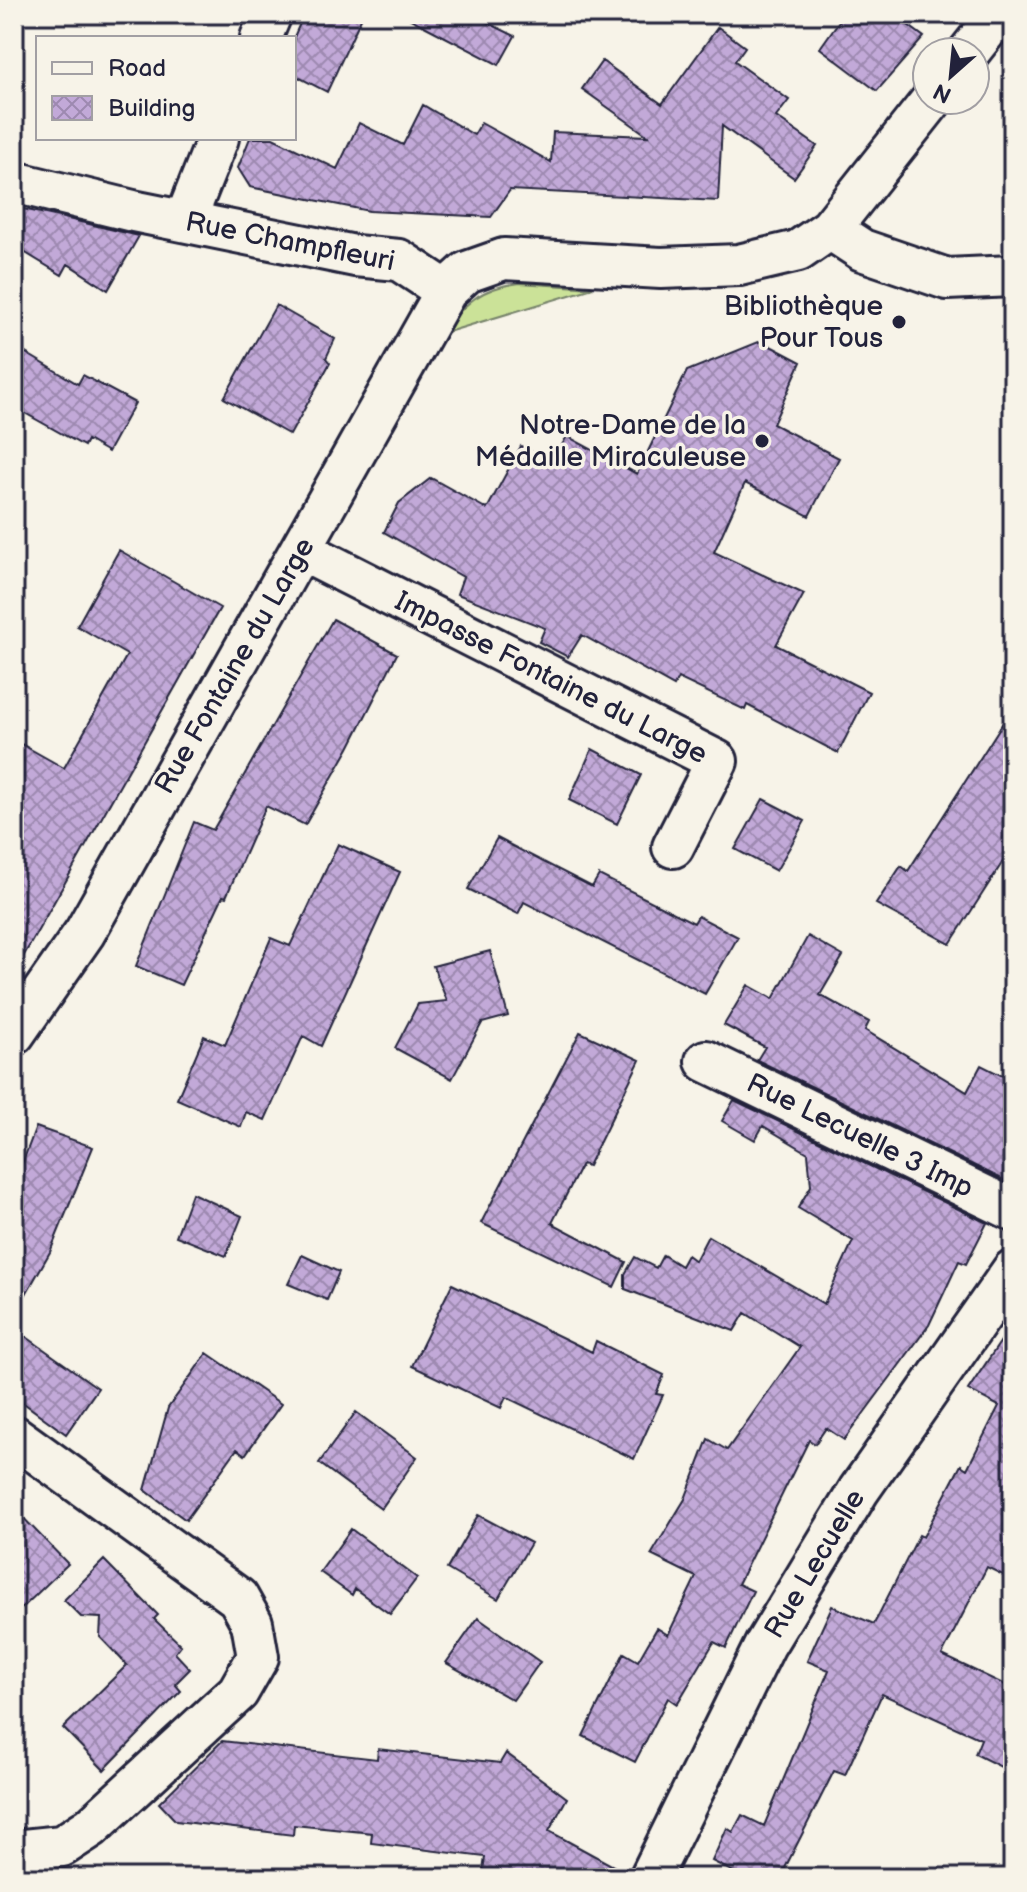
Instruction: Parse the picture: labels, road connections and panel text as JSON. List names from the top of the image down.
{
  "streets": {
    "street": [
      "Rue Champfleuri",
      "Rue Fontaine du Large",
      "Impasse Fontaine du Large",
      "Rue Lecuelle 3 Imp",
      "Rue Lecuelle"
    ]
  },
  "crossings": [
    ["Rue Champfleuri", "Rue Fontaine du Large"],
    ["Rue Fontaine du Large", "Impasse Fontaine du Large"]
  ],
  "places": ["Bibliothèque Pour Tous", "Notre-Dame de la Médaille Miraculeuse"],
  "legend": ["Road", "Building"],
  "north": "bottom left"
}
